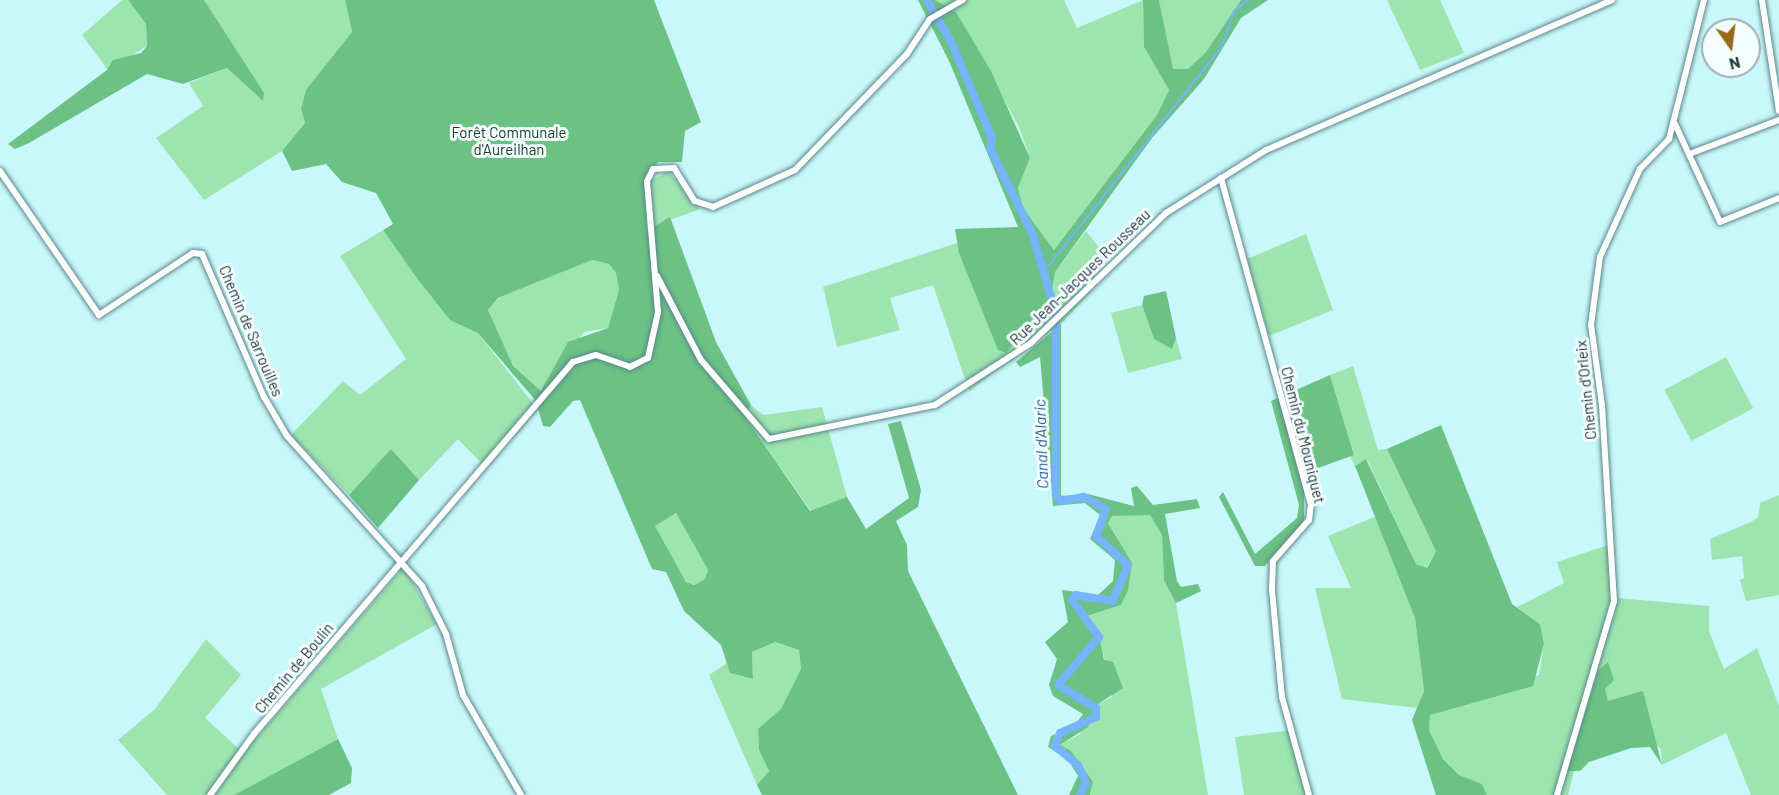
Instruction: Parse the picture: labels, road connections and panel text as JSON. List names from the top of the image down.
{
  "streets": {
    "street": [
      "Rue Jean-Jacques Rousseau",
      "Chemin de Sarrouilles",
      "Chemin d'Orleix",
      "Chemin du Mouniquet",
      "Chemin de Boulin"
    ]
  },
  "crossings": [
    ["Rue Jean-Jacques Rousseau", "Chemin du Mouniquet"],
    ["Rue Jean-Jacques Rousseau", "Chemin de Boulin"],
    ["Chemin de Sarrouilles", "Chemin de Boulin"]
  ],
  "water": ["Canal d'Alaric"],
  "parks": ["Forêt Communale d'Aureilhan"],
  "north": "bottom"
}
